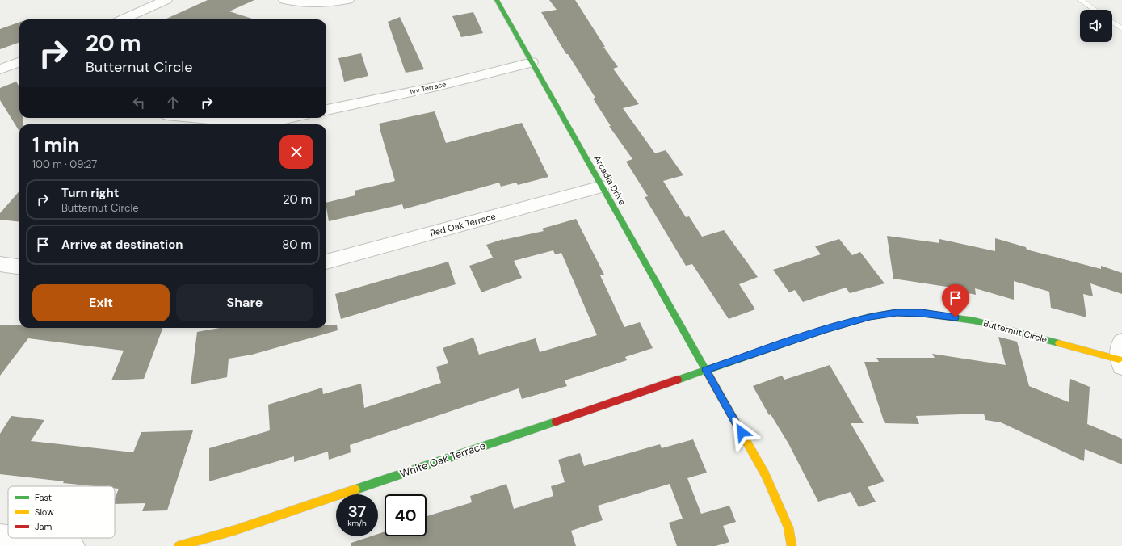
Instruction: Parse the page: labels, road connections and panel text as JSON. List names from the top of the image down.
{
  "streets": {
    "street": [
      "Ivy Terrace",
      "Arcadia Drive",
      "Red Oak Terrace",
      "Butternut Circle",
      "White Oak Terrace"
    ]
  },
  "crossings": [
    ["Ivy Terrace", "Arcadia Drive"],
    ["Arcadia Drive", "Red Oak Terrace"],
    ["Arcadia Drive", "Butternut Circle"],
    ["Arcadia Drive", "White Oak Terrace"],
    ["Butternut Circle", "White Oak Terrace"]
  ],
  "legend": ["Fast", "Slow", "Jam"],
  "page": {
    "turn": ["20 m", "Butternut Circle"],
    "heading": ["1 min", "100 m · 09:27"],
    "list": [
      {
        "name": "Turn right",
        "note": "Butternut Circle",
        "value": "20 m"
      },
      {
        "name": "Arrive at destination",
        "value": "80 m"
      }
    ],
    "buttons": ["Exit", "Share"],
    "speed": "37 km/h",
    "limit": "40"
  }
}
